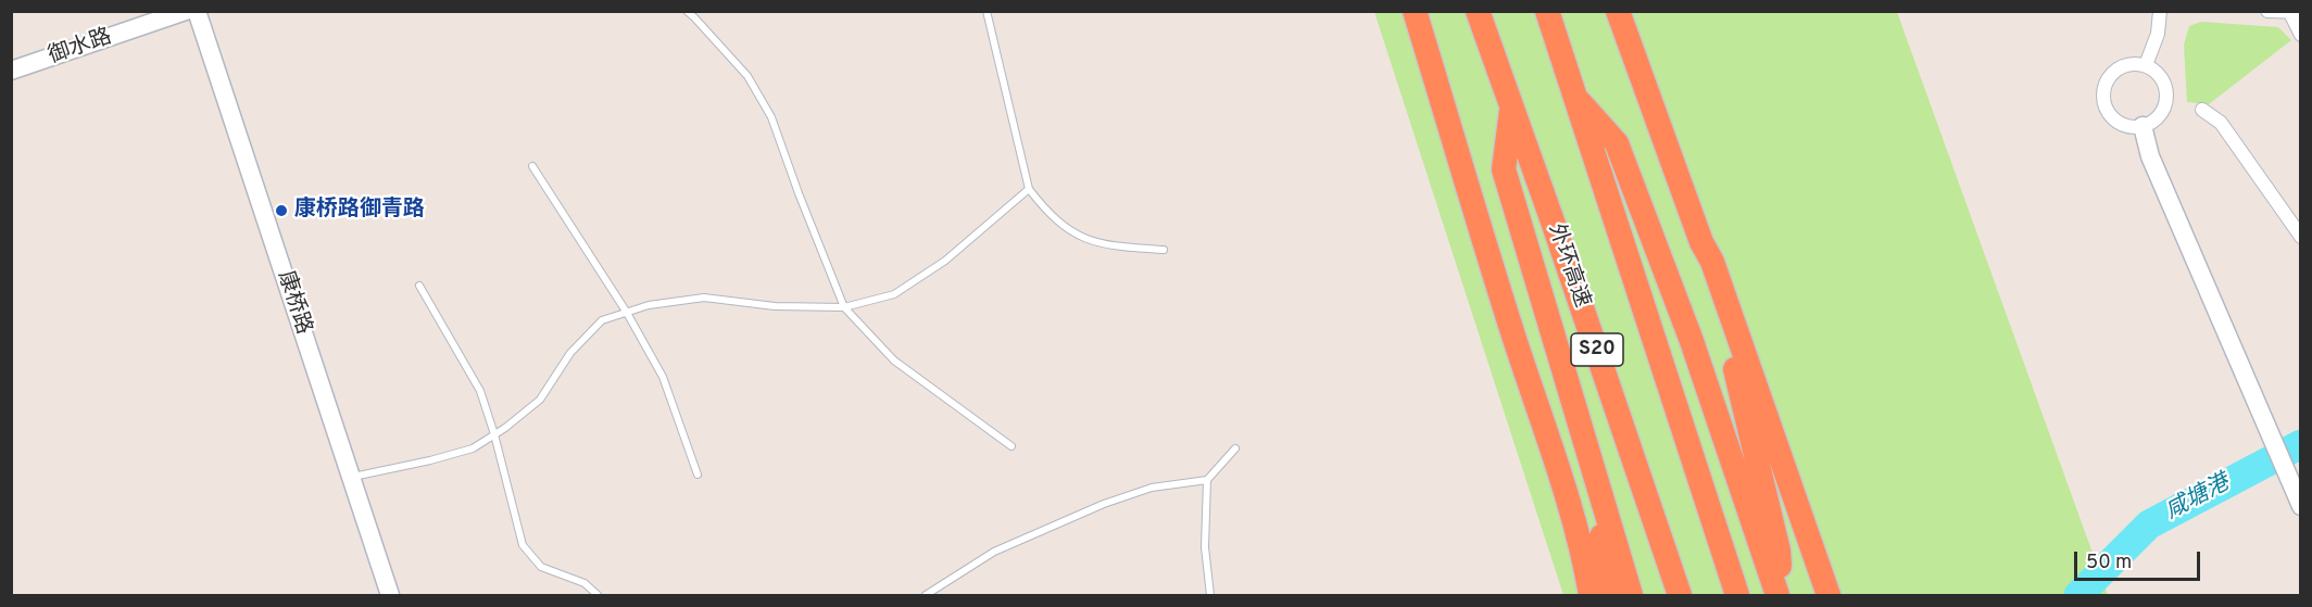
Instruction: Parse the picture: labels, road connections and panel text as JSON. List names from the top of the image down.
{
  "streets": {
    "highway": ["外环高速", "S20"],
    "main road": ["御水路", "康桥路"]
  },
  "water": ["咸塘港"],
  "places": ["康桥路御青路"],
  "scale_bar": "50 m"
}
